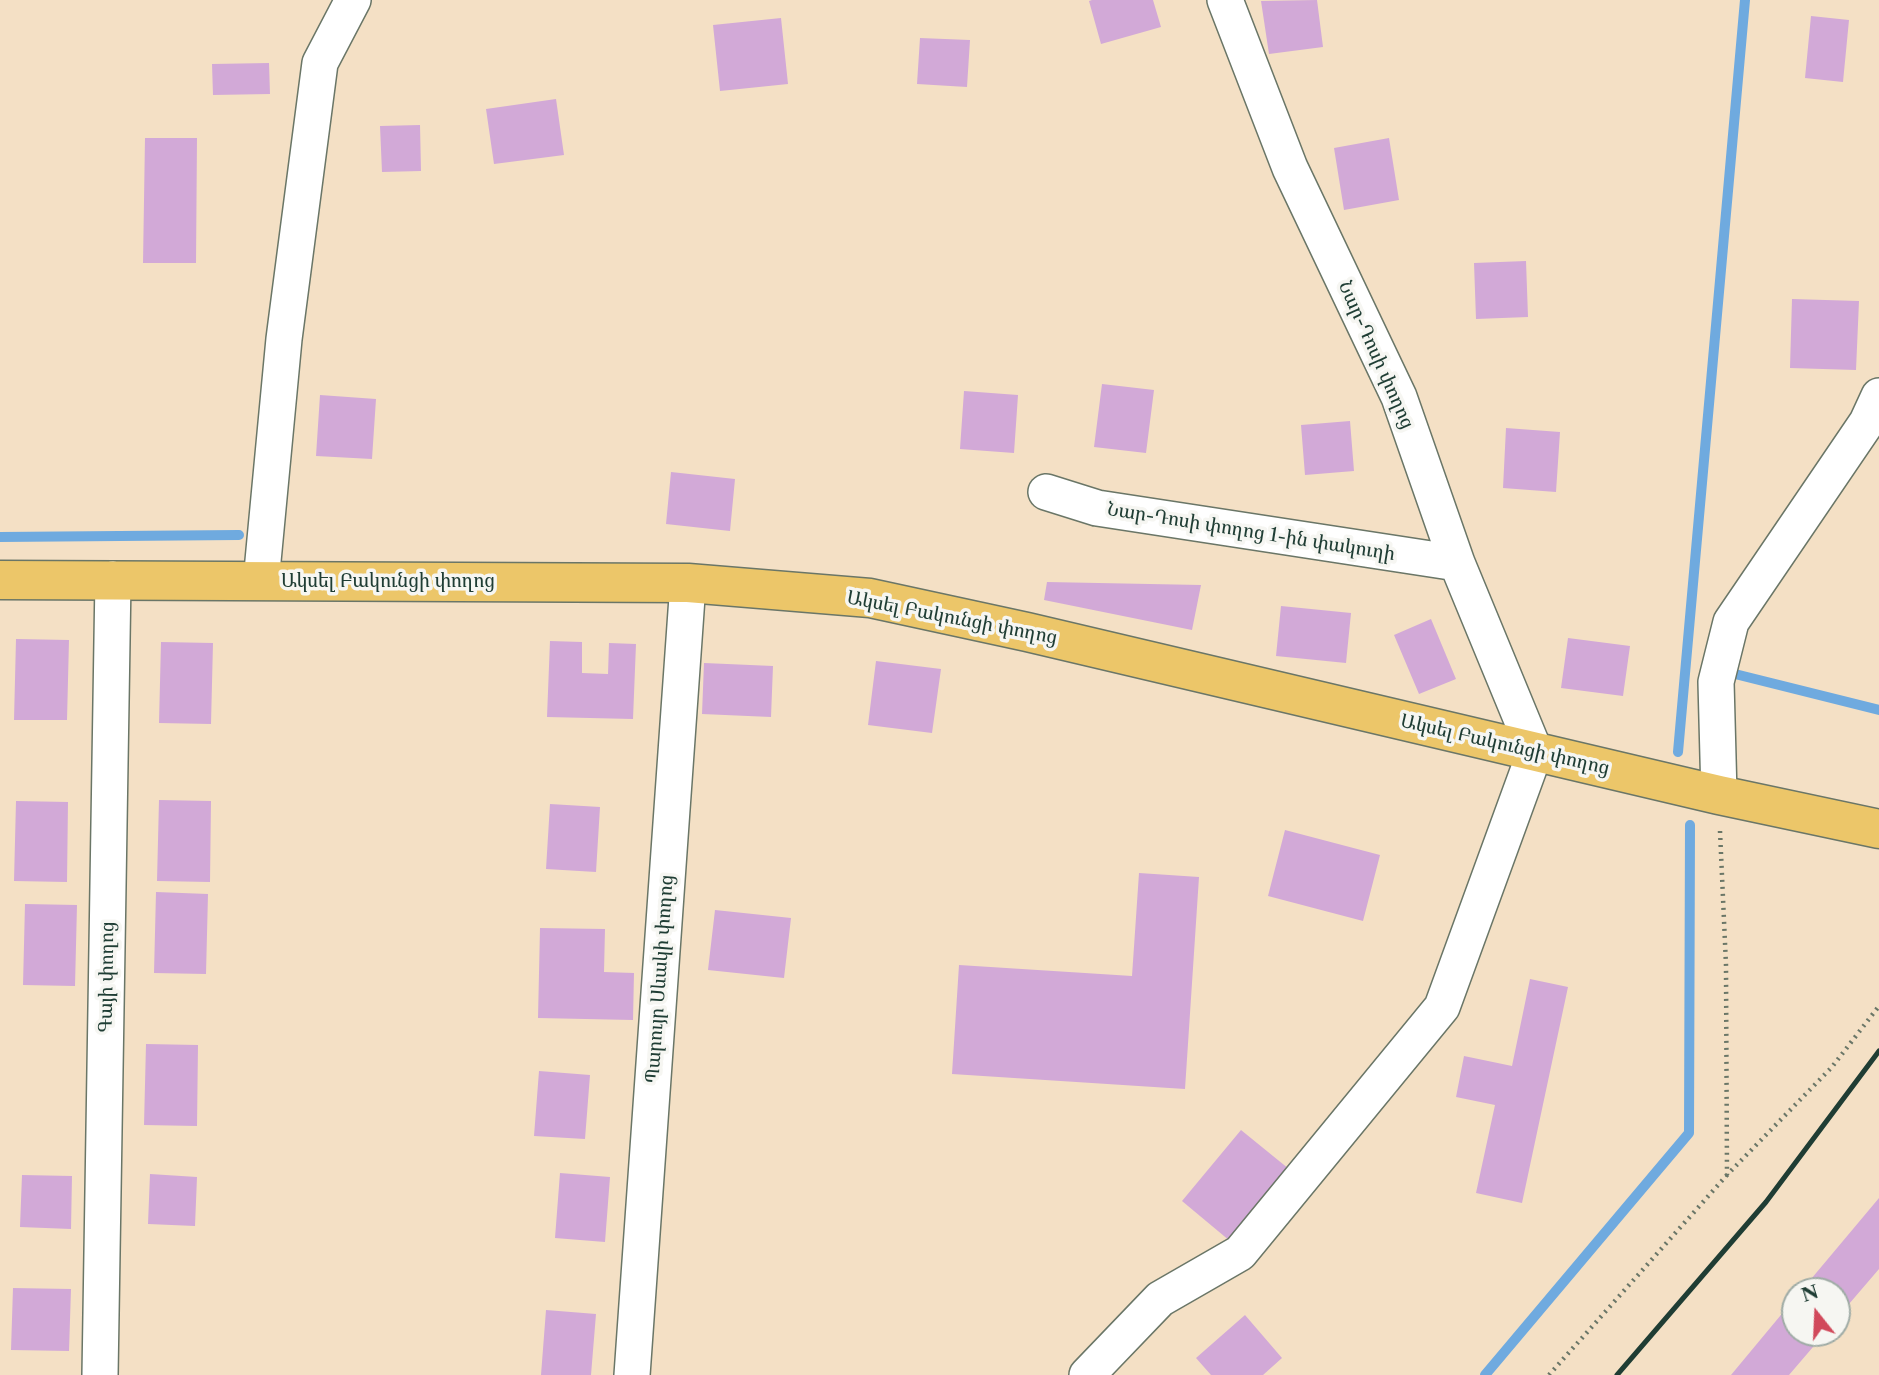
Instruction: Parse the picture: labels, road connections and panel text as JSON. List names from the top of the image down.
{
  "streets": {
    "main road": ["Ակսել Բակունցի փողոց"],
    "street": [
      "Նար-Դոսի փողոց",
      "Նար-Դոսի փողոց 1-ին փակուղի",
      "Գայի փողոց",
      "Պարույր Սևակի փողոց"
    ]
  },
  "crossings": [
    ["Նար-Դոսի փողոց", "Նար-Դոսի փողոց 1-ին փակուղի"],
    ["Նար-Դոսի փողոց", "Ակսել Բակունցի փողոց"],
    ["Ակսել Բակունցի փողոց", "Գայի փողոց"],
    ["Ակսել Բակունցի փողոց", "Պարույր Սևակի փողոց"]
  ],
  "north": "top"
}
